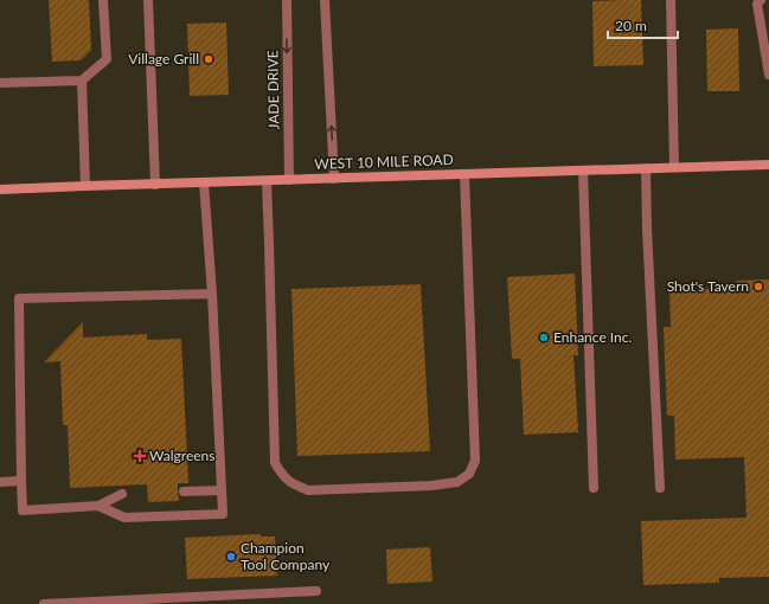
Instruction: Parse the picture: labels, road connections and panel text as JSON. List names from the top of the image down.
{
  "streets": {
    "street": ["JADE DRIVE", "WEST 10 MILE ROAD"]
  },
  "crossings": [
    ["JADE DRIVE", "WEST 10 MILE ROAD"]
  ],
  "places": {
    "other": [
      "Village Grill",
      "Shot's Tavern",
      "Enhance Inc.",
      "Champion Tool Company"
    ],
    "health": ["Walgreens"]
  },
  "scale_bar": "20 m"
}
